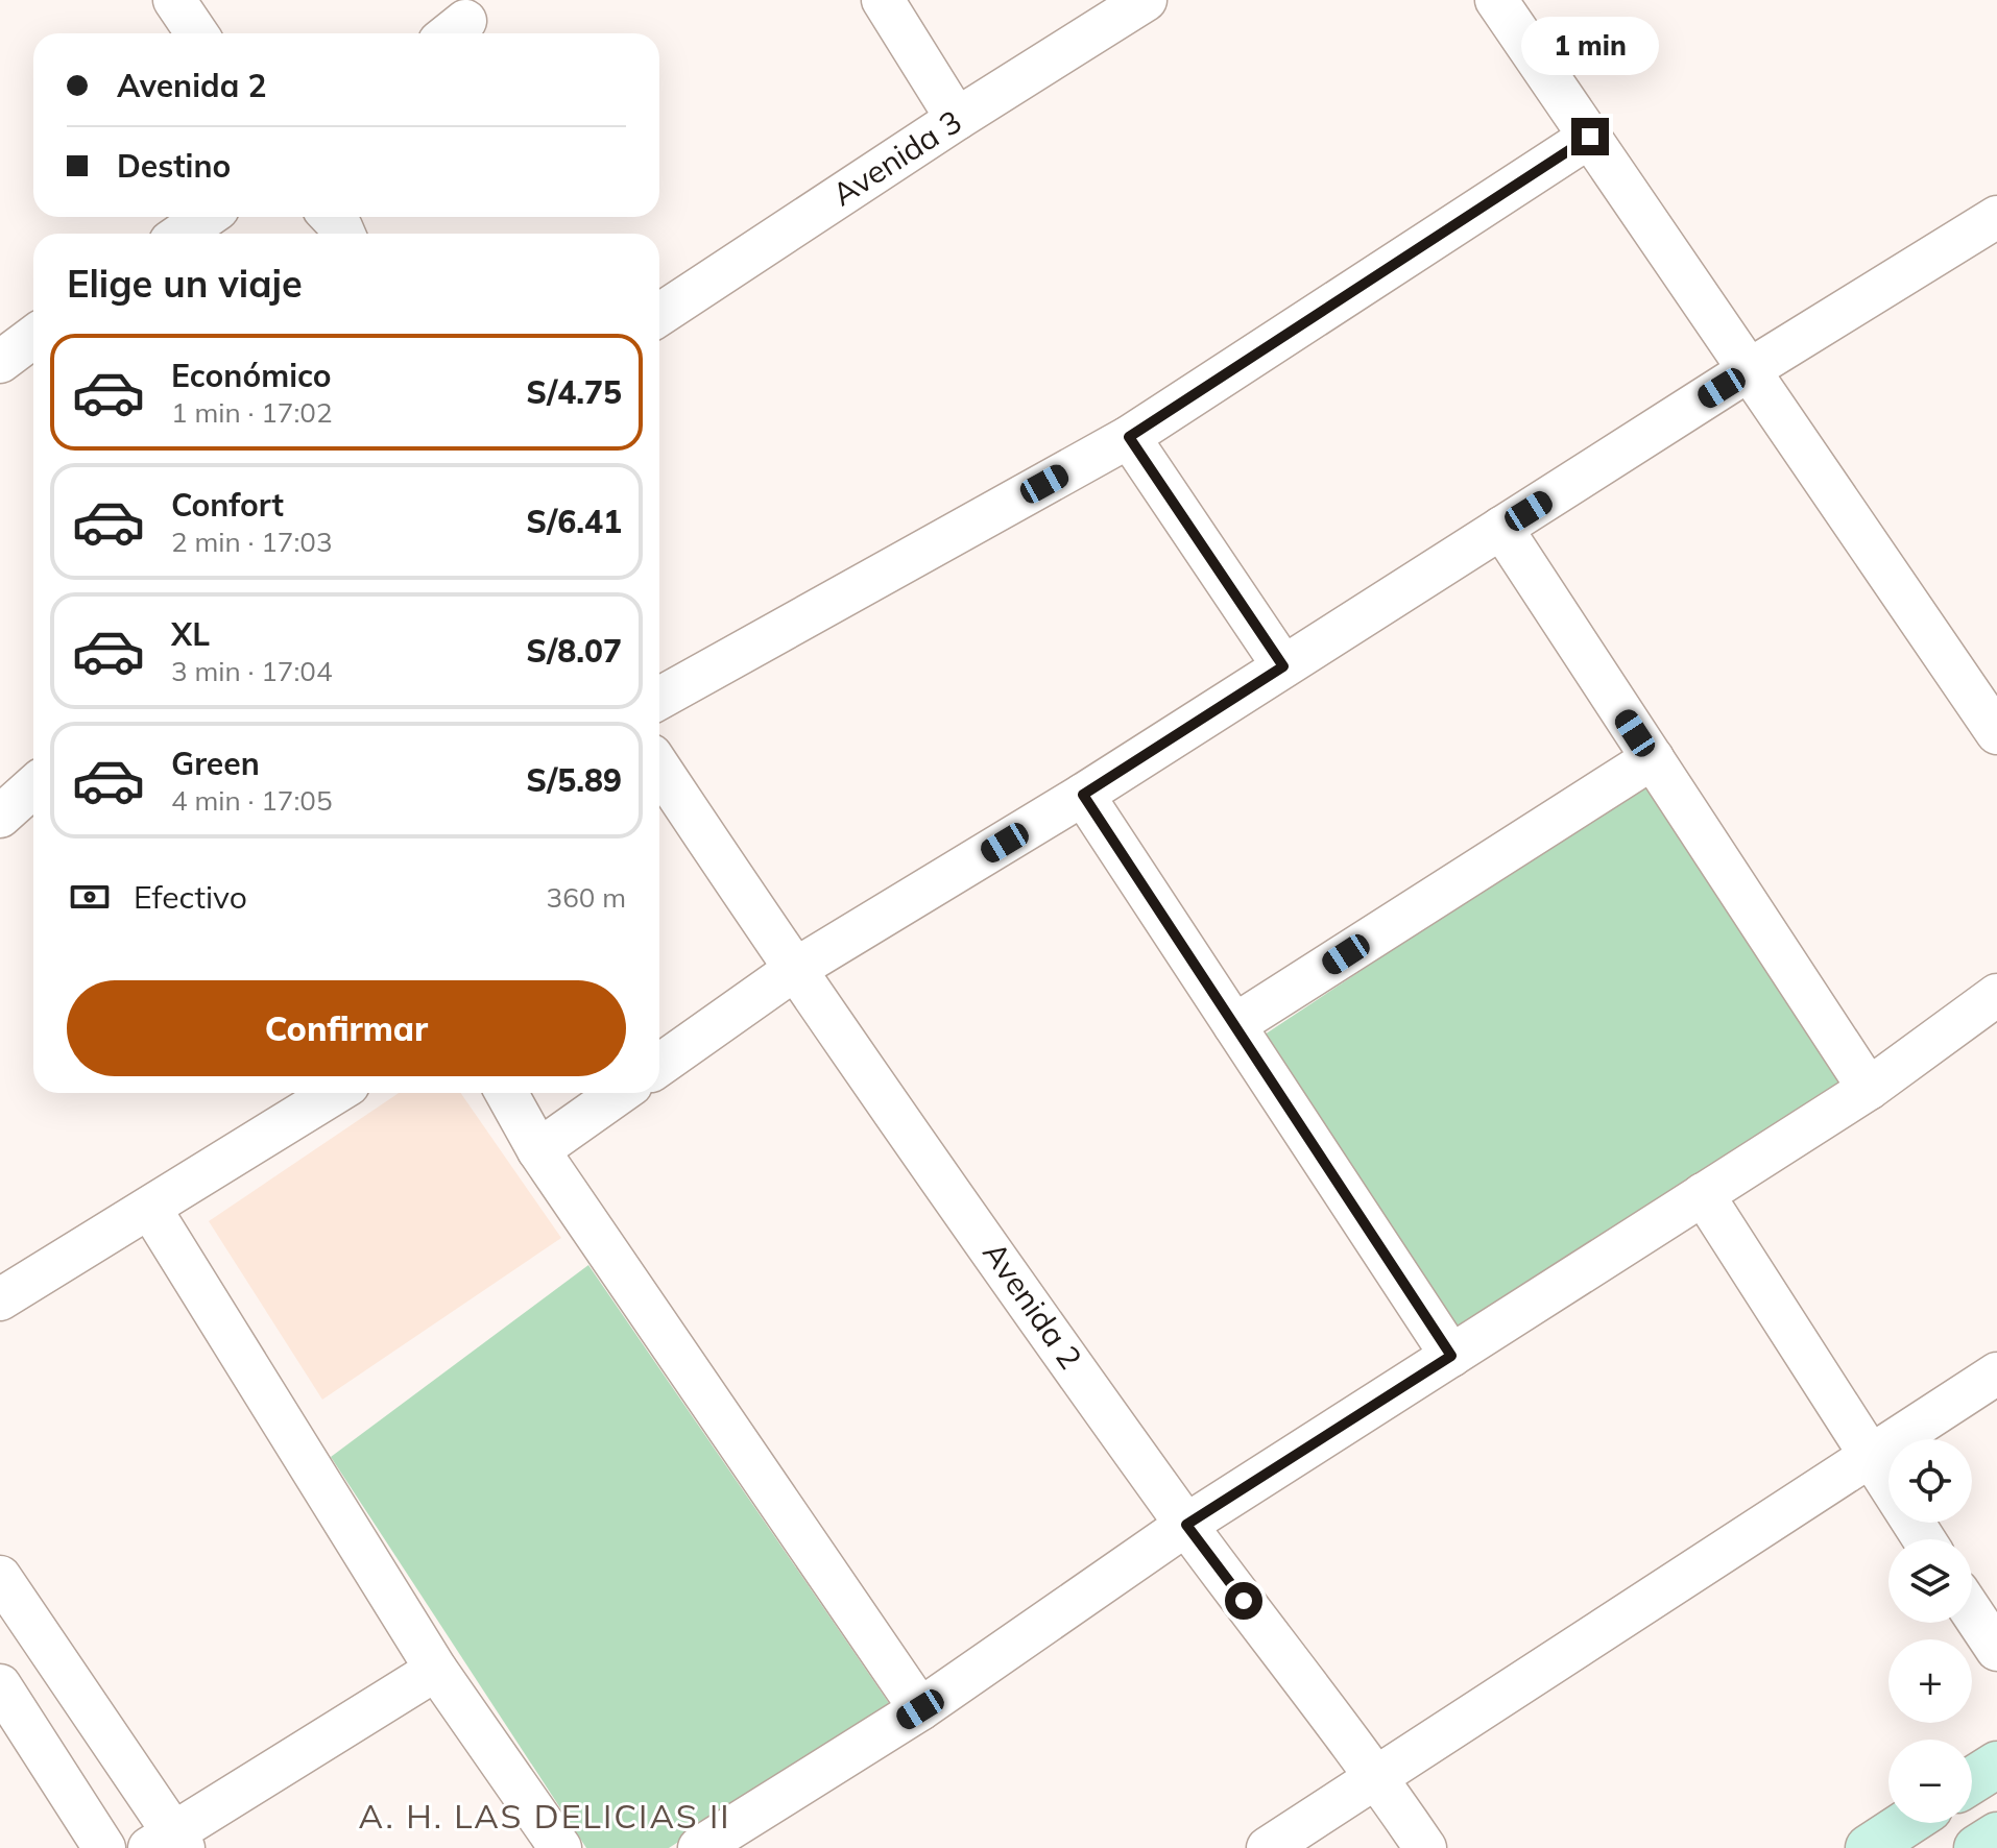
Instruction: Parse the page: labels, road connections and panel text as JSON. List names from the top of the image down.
{
  "streets": {
    "street": ["Avenida 3", "Avenida 2"]
  },
  "districts": ["A. H. LAS DELICIAS II"],
  "page": {
    "bubble": "1 min",
    "banner": ["Avenida 2", "Destino"],
    "heading": "Elige un viaje",
    "list": [
      {
        "name": "Económico",
        "note": "1 min · 17:02",
        "value": "S/4.75"
      },
      {
        "name": "Confort",
        "note": "2 min · 17:03",
        "value": "S/6.41"
      },
      {
        "name": "XL",
        "note": "3 min · 17:04",
        "value": "S/8.07"
      },
      {
        "name": "Green",
        "note": "4 min · 17:05",
        "value": "S/5.89"
      }
    ],
    "pay": ["Efectivo", "360 m"],
    "buttons": "Confirmar",
    "map_buttons": ["+", "−"]
  }
}
